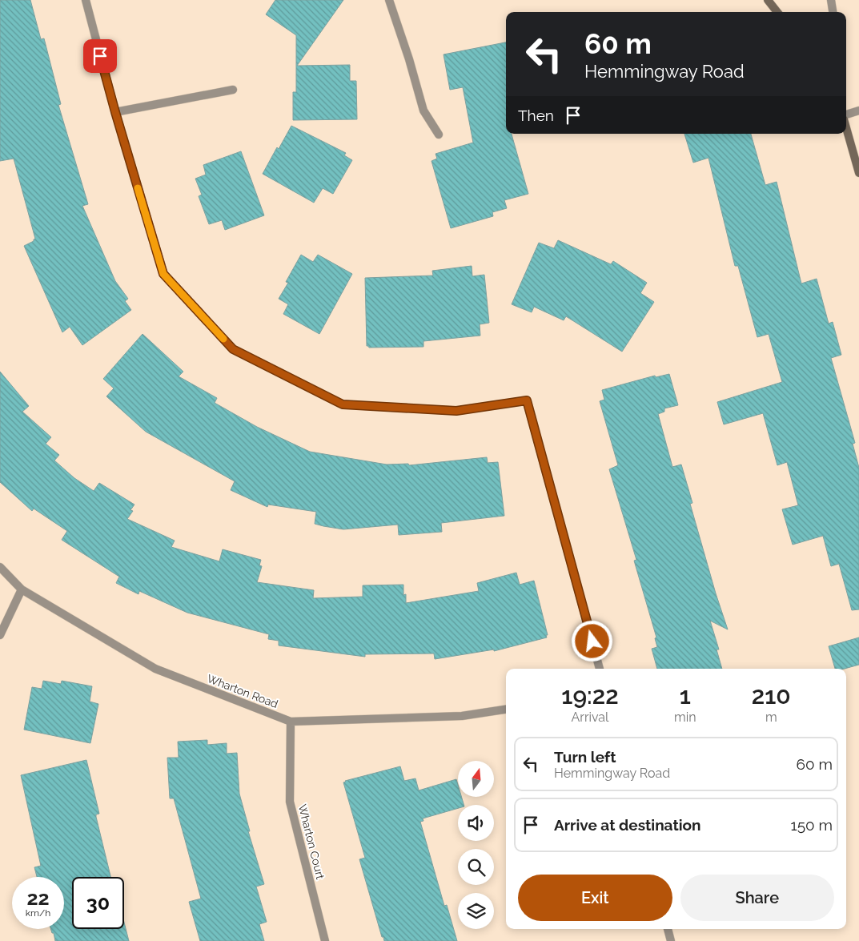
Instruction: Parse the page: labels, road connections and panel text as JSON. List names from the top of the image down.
{
  "streets": {
    "street": ["Wharton Road", "Wharton Court"]
  },
  "crossings": [
    ["Wharton Road", "Wharton Court"]
  ],
  "north": "top",
  "page": {
    "turn": ["60 m", "Hemmingway Road"],
    "then": "Then",
    "eta": [
      "19:22",
      "Arrival",
      "1",
      "min",
      "210",
      "m"
    ],
    "list": [
      {
        "name": "Turn left",
        "note": "Hemmingway Road",
        "value": "60 m"
      },
      {
        "name": "Arrive at destination",
        "value": "150 m"
      }
    ],
    "buttons": ["Exit", "Share"],
    "speed": "22 km/h",
    "limit": "30"
  }
}
